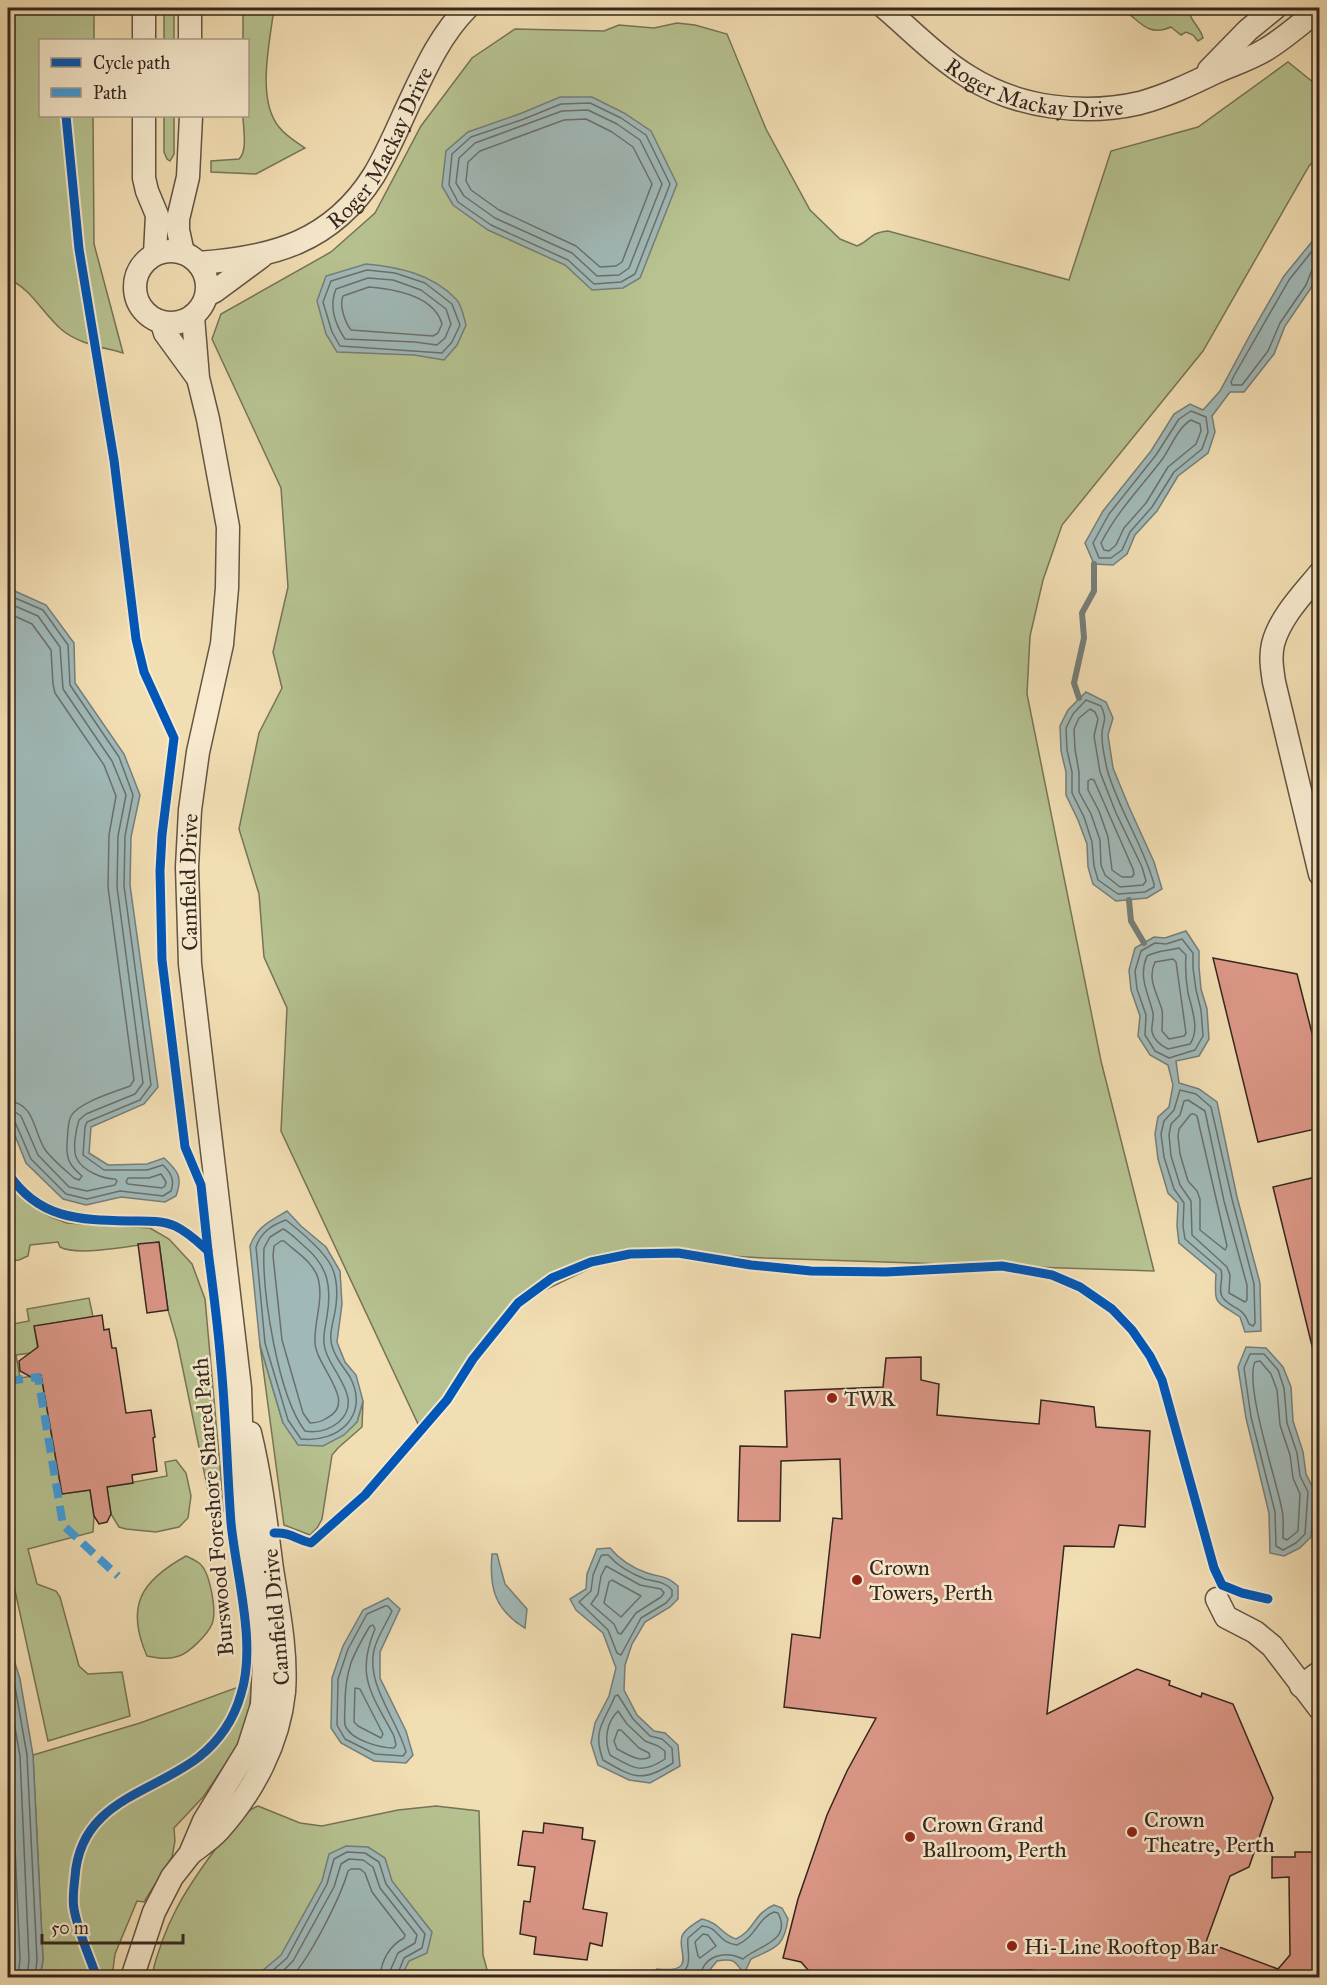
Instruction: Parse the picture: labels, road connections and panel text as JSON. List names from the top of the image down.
{
  "streets": {
    "street": ["Roger Mackay Drive", "Camfield Drive"],
    "cycle path": ["Burswood Foreshore Shared Path"]
  },
  "places": [
    "TWR",
    "Crown Towers, Perth",
    "Crown Theatre, Perth",
    "Crown Grand Ballroom, Perth",
    "Hi-Line Rooftop Bar"
  ],
  "legend": ["Cycle path", "Path"],
  "scale_bar": "50 m"
}
